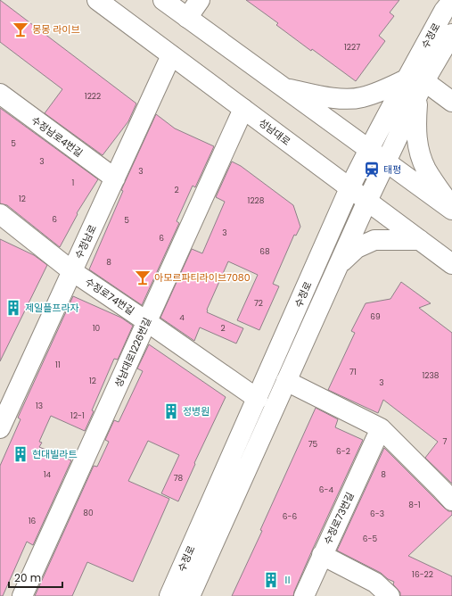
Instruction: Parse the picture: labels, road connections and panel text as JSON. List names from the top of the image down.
{
  "streets": {
    "main road": [
      "수정로",
      "성남대로",
      "수정남로4번길",
      "수정남로",
      "수정로74번길",
      "성남대로1226번길",
      "수정로73번길"
    ]
  },
  "crossings": [
    ["수정로", "성남대로"],
    ["수정로", "수정로74번길"],
    ["성남대로", "수정남로"],
    ["성남대로", "성남대로1226번길"],
    ["수정남로4번길", "수정남로"],
    ["수정남로", "수정로74번길"],
    ["수정로74번길", "성남대로1226번길"]
  ],
  "places": {
    "bar": ["몽몽 라이브", "아모르파티라이브7080"],
    "station": ["태평"],
    "building": [
      "제일플프라자",
      "정병원",
      "현대빌라트",
      "Ⅱ"
    ]
  },
  "house_numbers": [
    "1227",
    "1222",
    "5",
    "3",
    "3",
    "1",
    "2",
    "12",
    "1228",
    "6",
    "5",
    "3",
    "6",
    "68",
    "8",
    "72",
    "69",
    "4",
    "10",
    "2",
    "11",
    "71",
    "1238",
    "12",
    "3",
    "13",
    "12-1",
    "7",
    "75",
    "6-2",
    "14",
    "8",
    "78",
    "6-4",
    "8-1",
    "80",
    "6-3",
    "6-6",
    "16",
    "6-5",
    "16-22"
  ],
  "scale_bar": "20 m"
}
